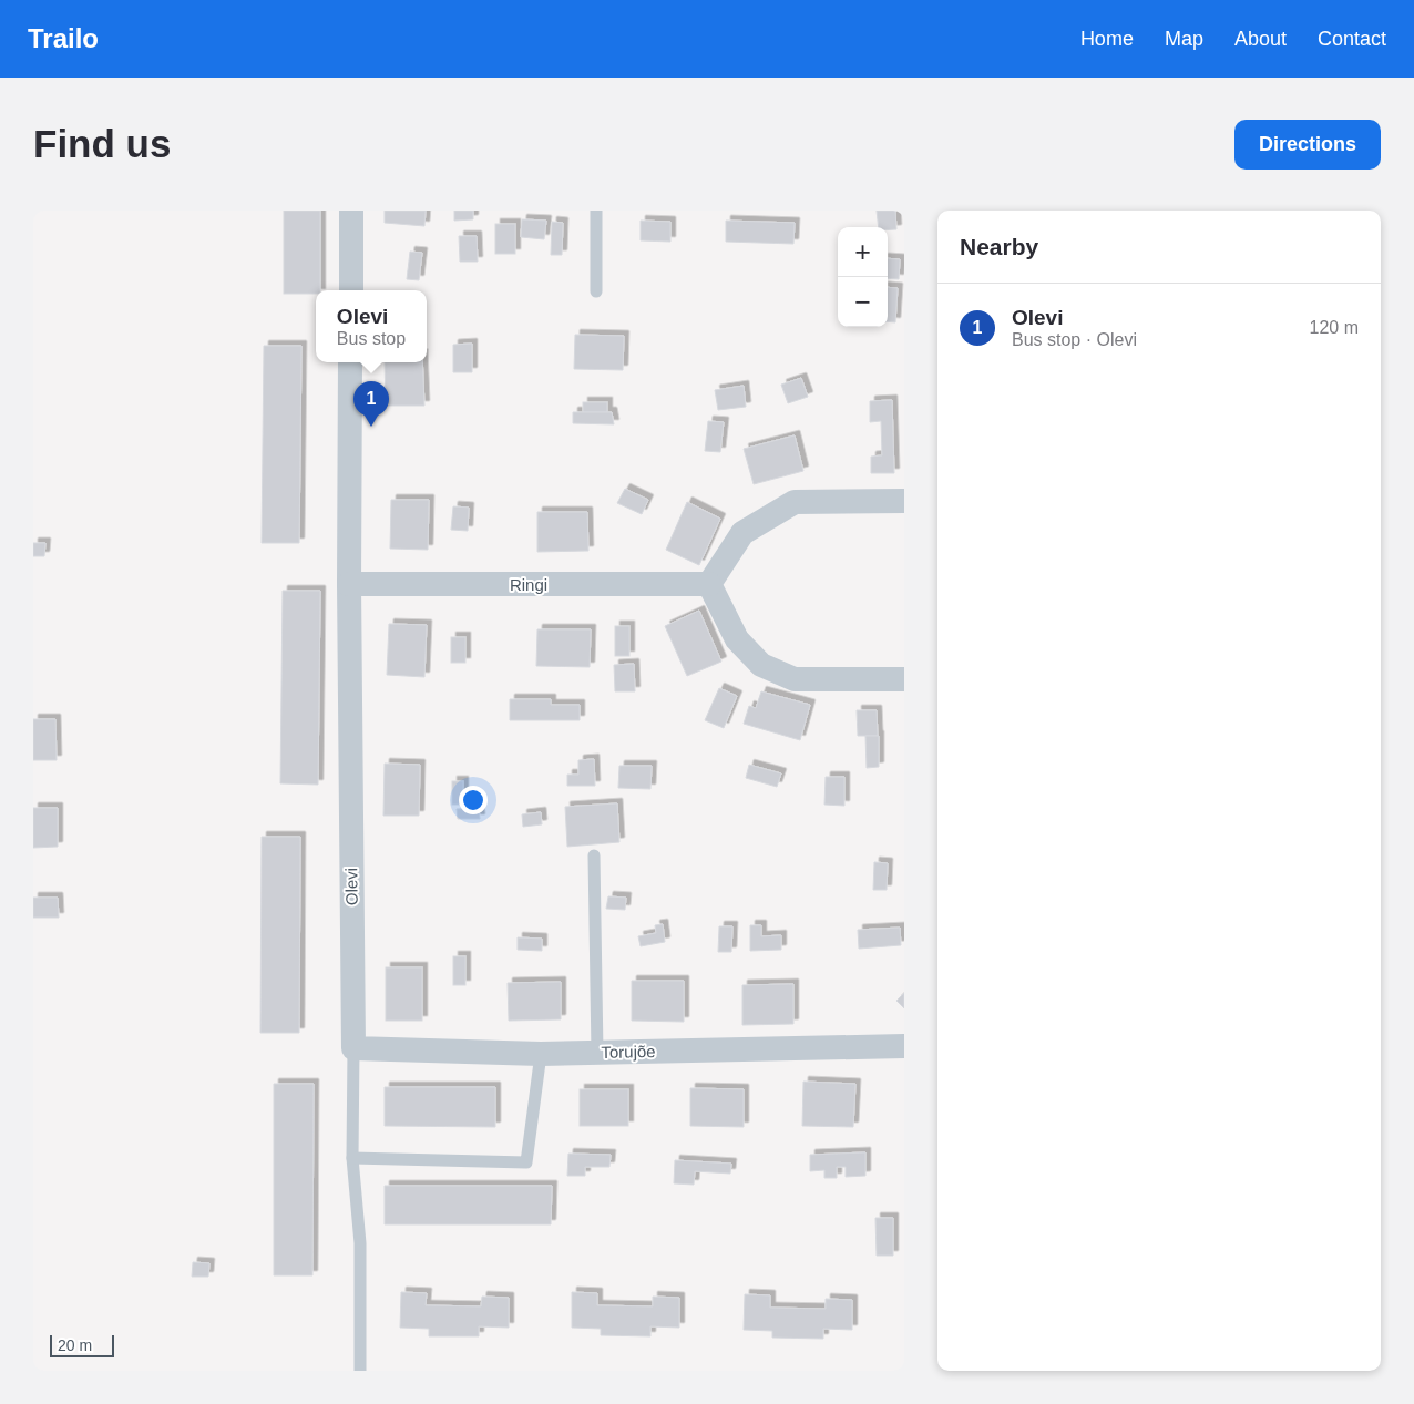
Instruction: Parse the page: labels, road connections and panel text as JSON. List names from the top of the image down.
{
  "streets": {
    "street": ["Ringi", "Olevi", "Torujõe"]
  },
  "crossings": [
    ["Ringi", "Olevi"],
    ["Olevi", "Torujõe"]
  ],
  "scale_bar": "20 m",
  "page": {
    "header": "Trailo",
    "nav": [
      "Home",
      "Map",
      "About",
      "Contact"
    ],
    "buttons": "Directions",
    "title": "Find us",
    "heading": "Nearby",
    "map_buttons": ["+", "−"],
    "list": [
      {
        "mark": "1",
        "name": "Olevi",
        "note": "Bus stop · Olevi",
        "value": "120 m"
      }
    ],
    "popup": ["Olevi", "Bus stop"],
    "pins": "1",
    "scale": "20 m"
  }
}
